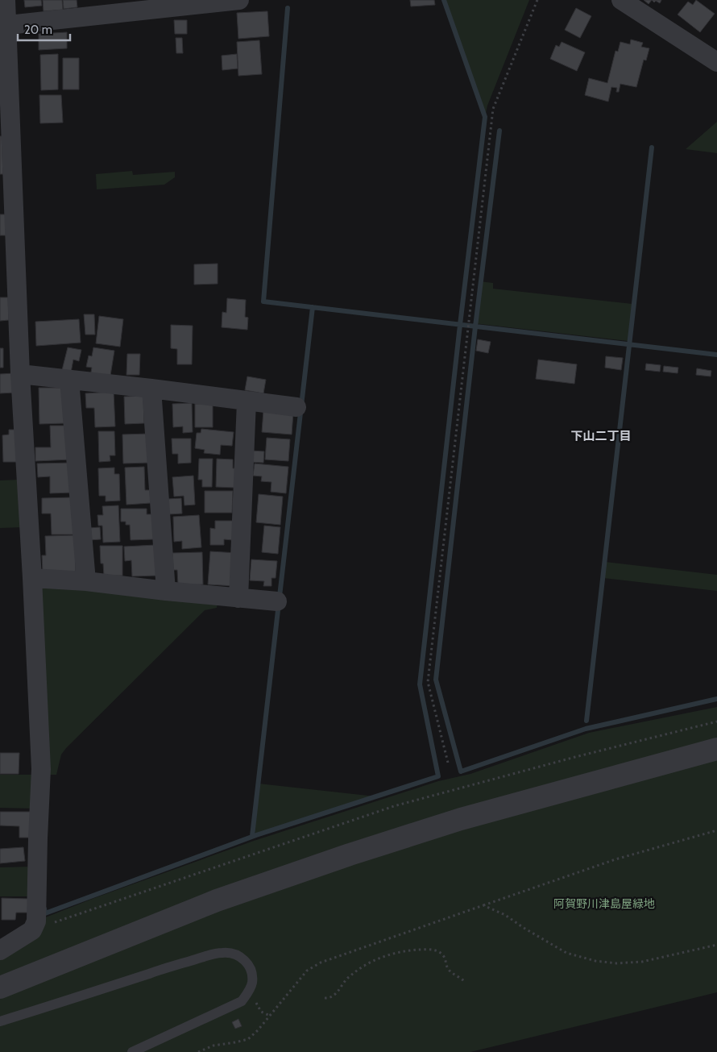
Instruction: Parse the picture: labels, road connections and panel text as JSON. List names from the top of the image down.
{
  "districts": ["下山二丁目"],
  "parks": ["阿賀野川津島屋緑地"],
  "scale_bar": "20 m"
}
